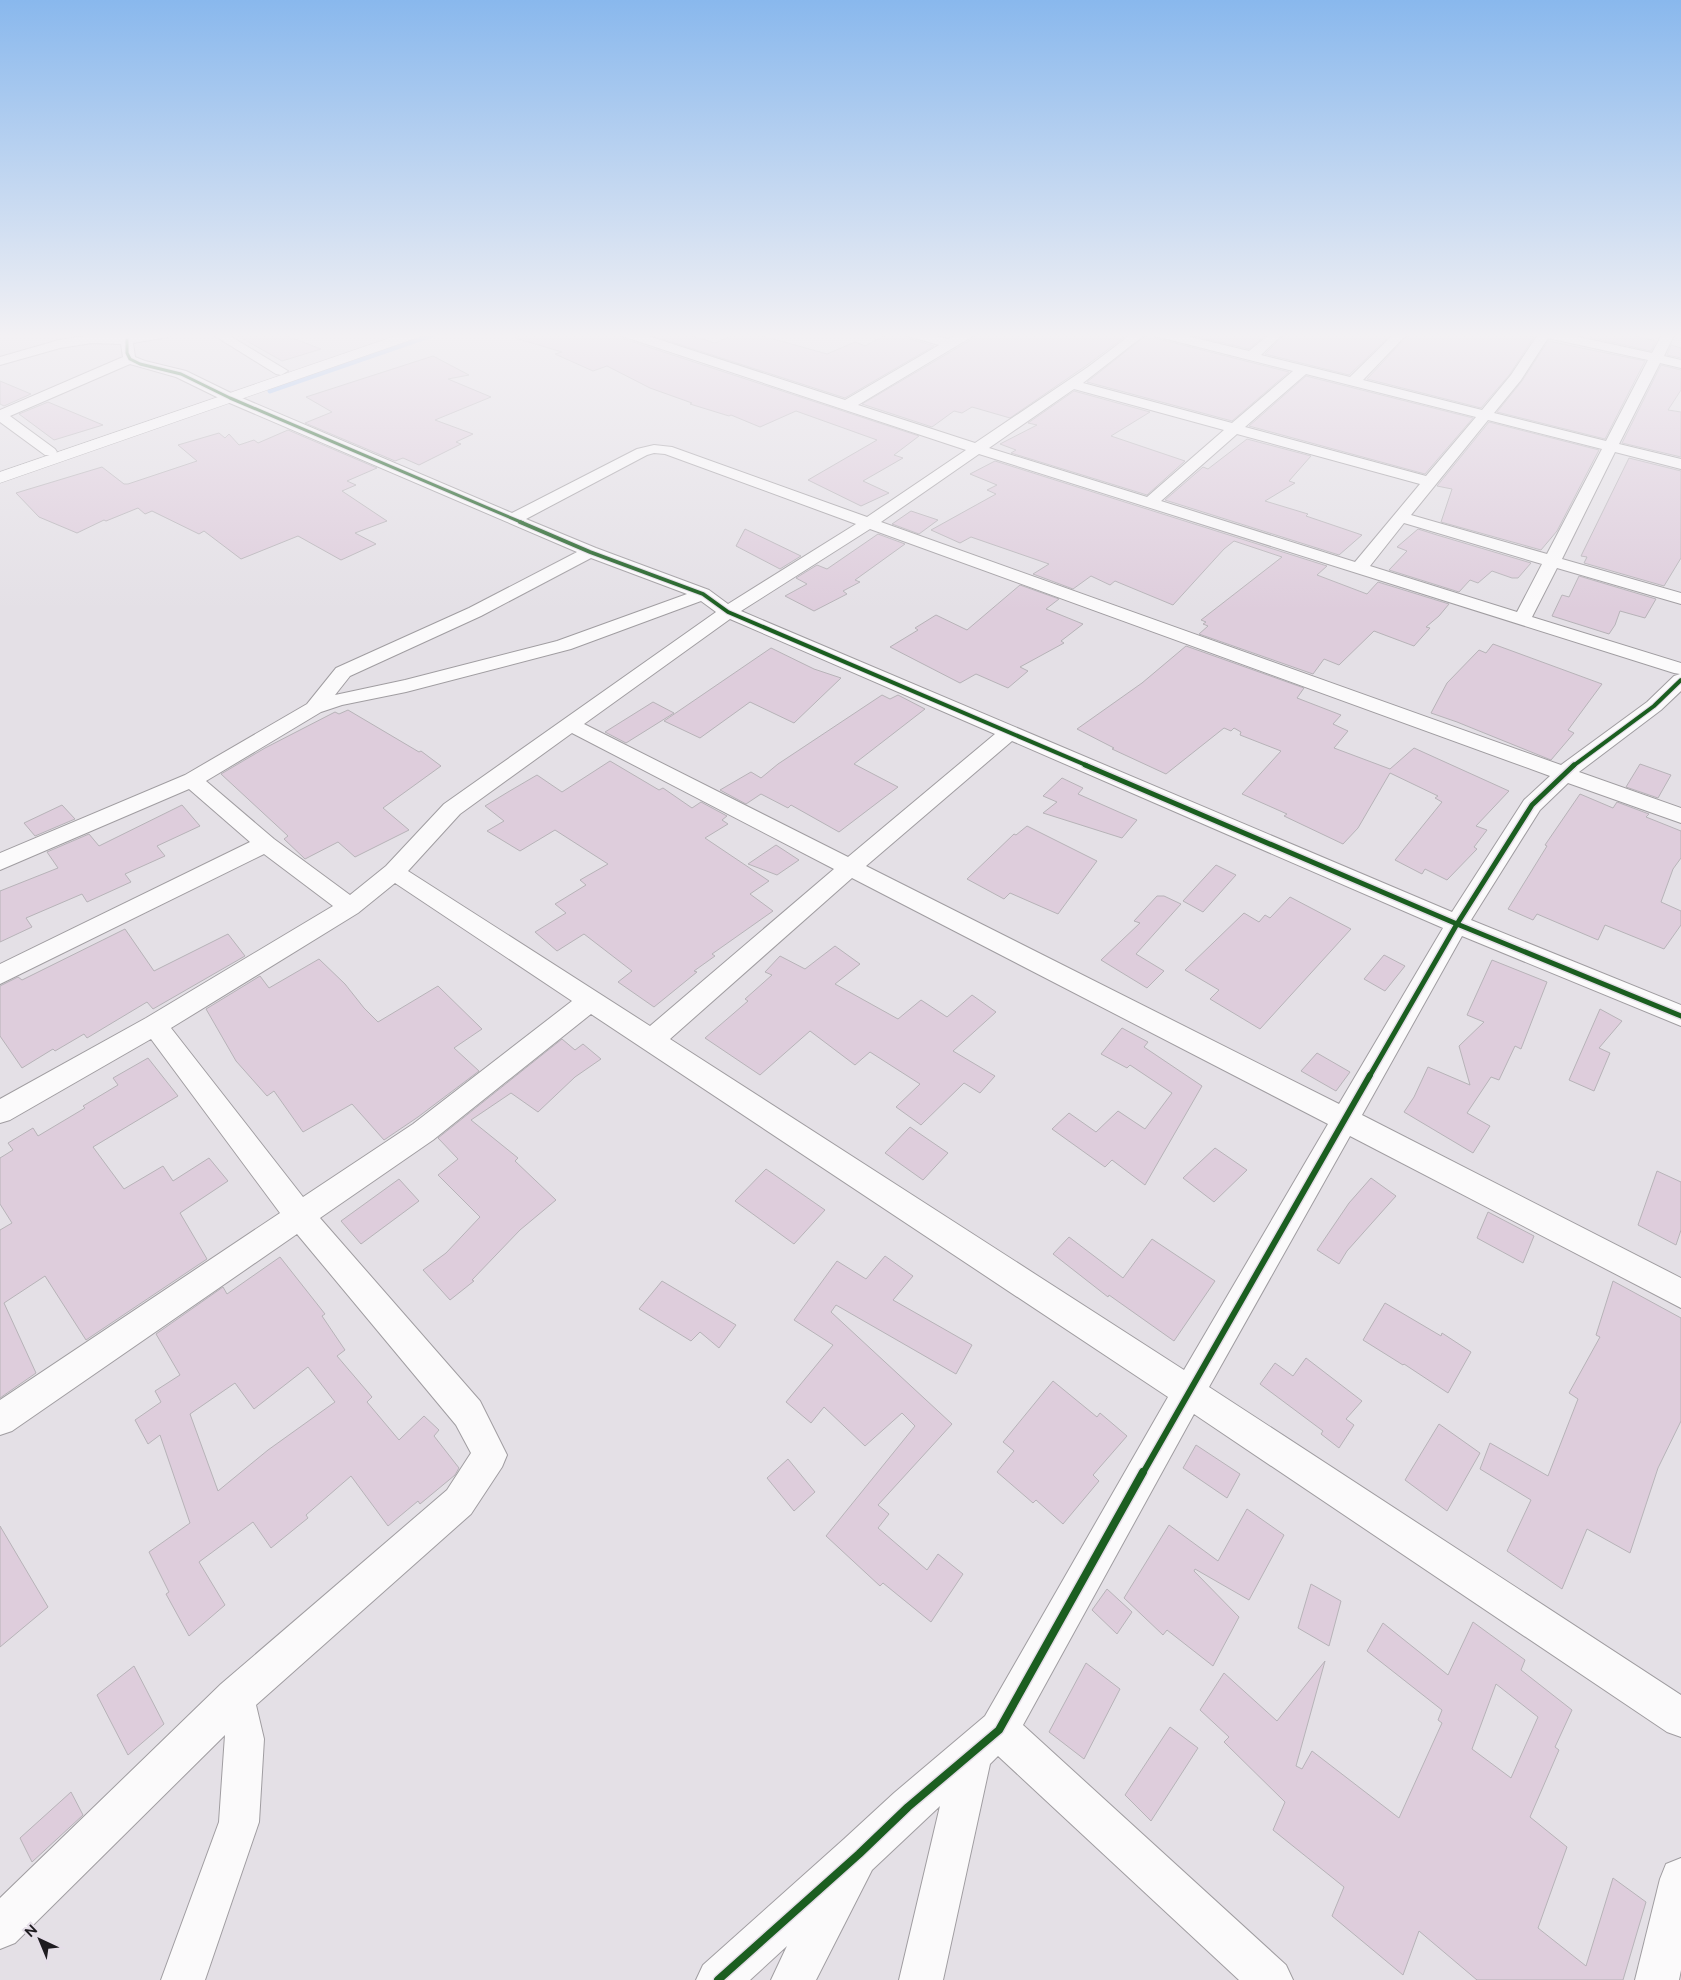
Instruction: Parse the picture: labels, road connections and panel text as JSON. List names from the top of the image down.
{
  "north": "top left"
}
